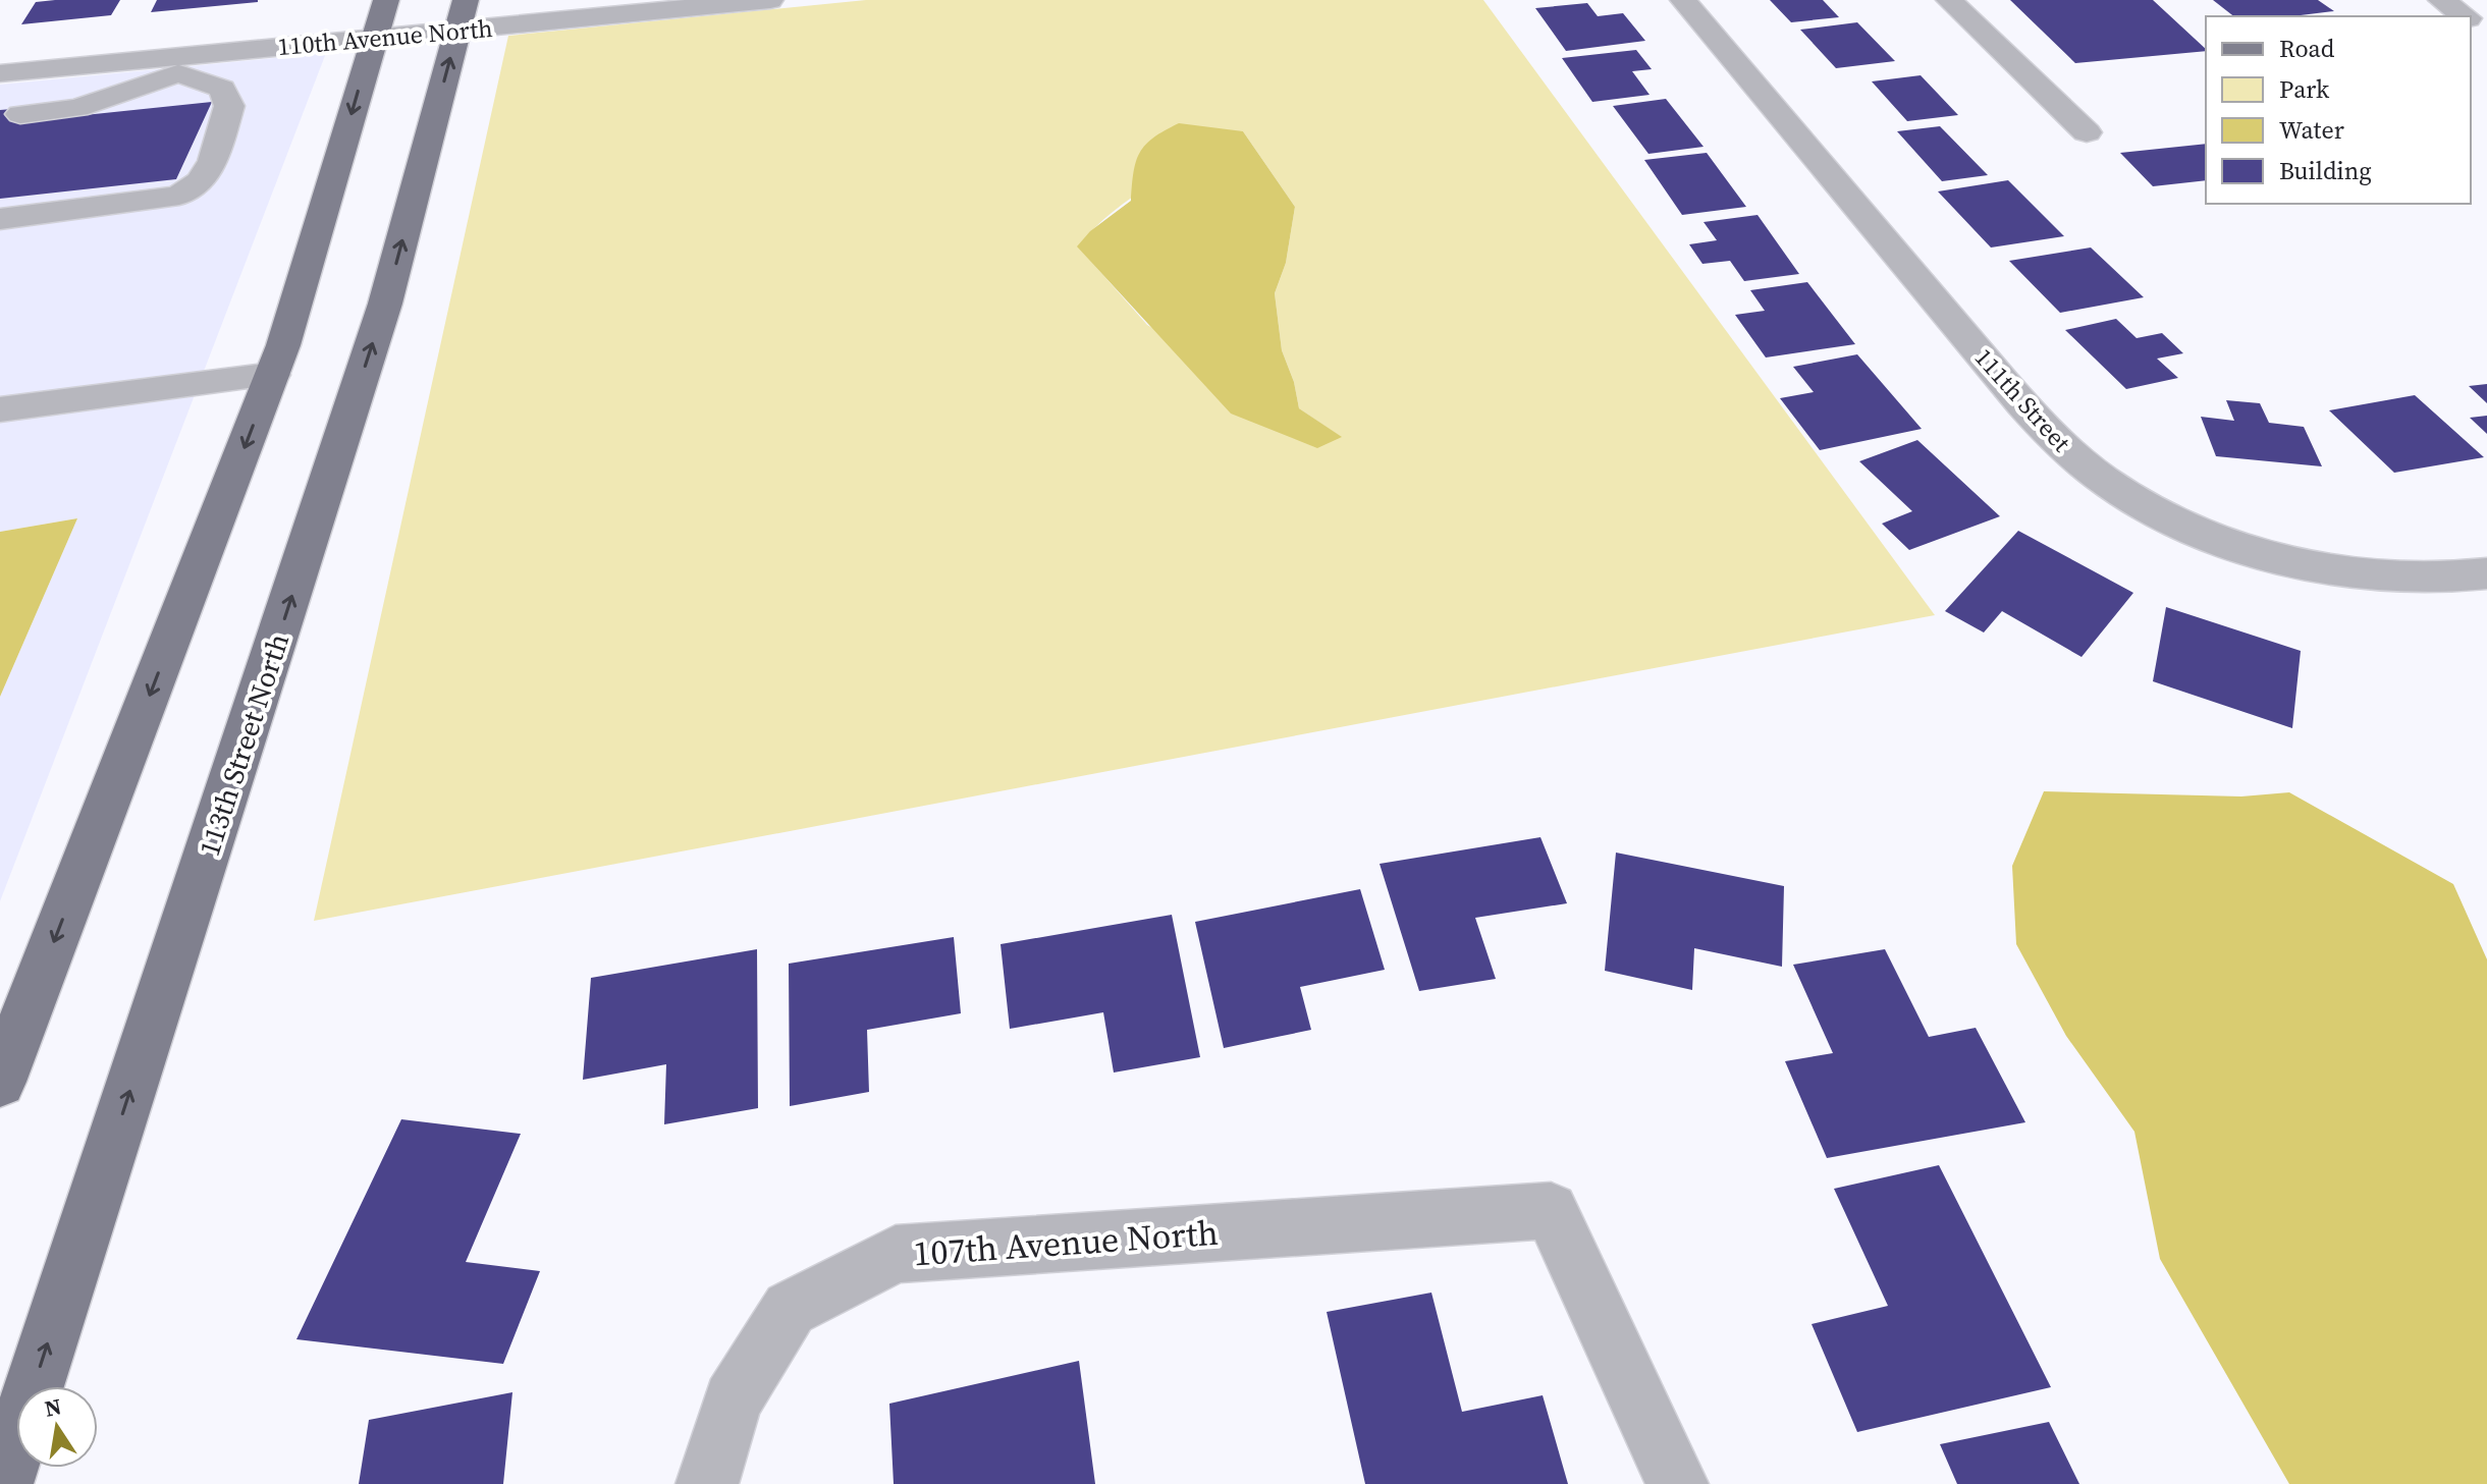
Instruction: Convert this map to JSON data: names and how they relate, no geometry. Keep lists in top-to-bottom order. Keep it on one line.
{"streets":{"main road":["113th Street North"],"street":["110th Avenue North","111th Street","107th Avenue North"]},"crossings":[["110th Avenue North","113th Street North"]],"legend":["Road","Park","Water","Building"],"north":"top"}
